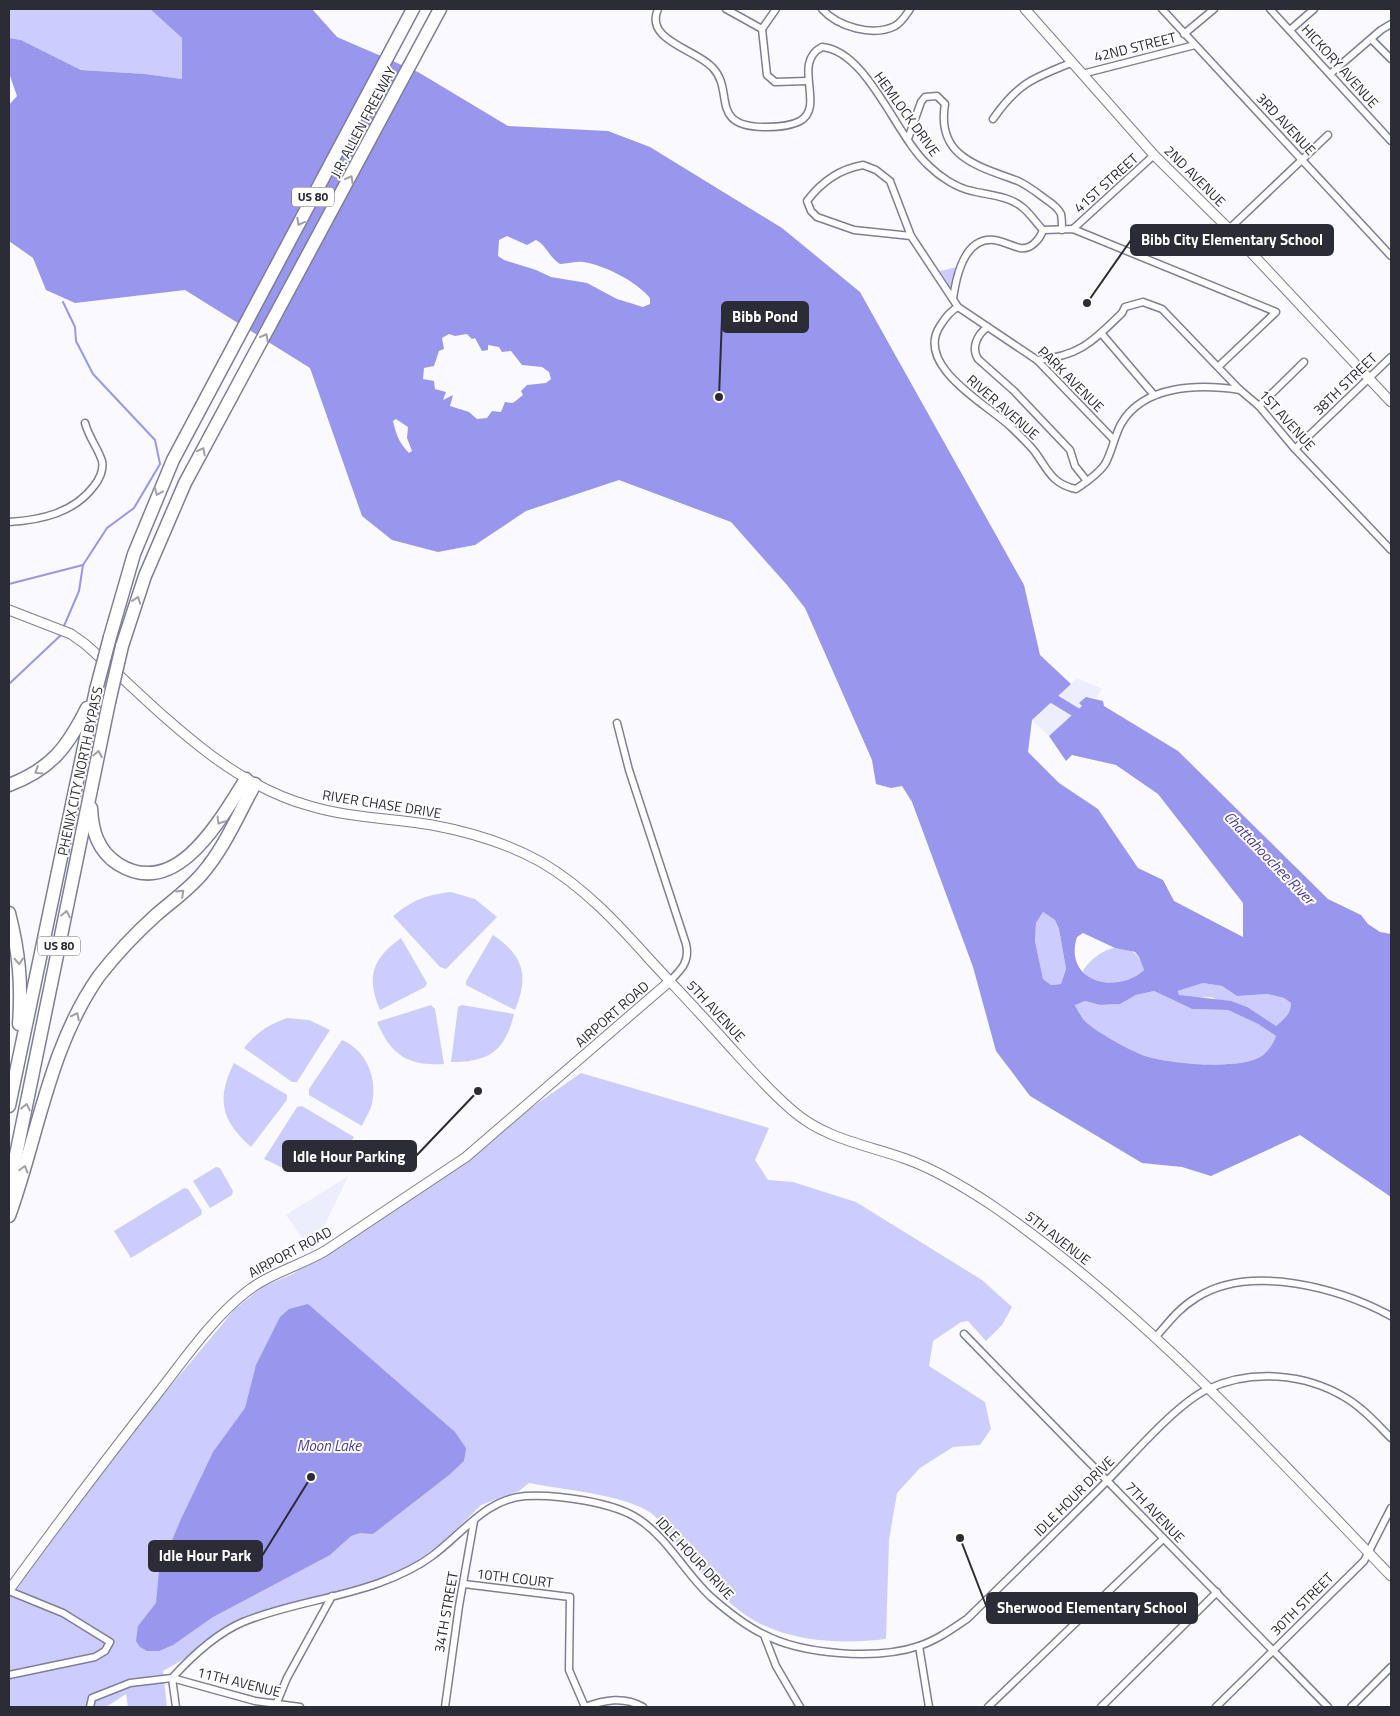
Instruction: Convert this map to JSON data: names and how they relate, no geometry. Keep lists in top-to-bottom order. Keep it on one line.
{"streets":{"highway":["J.R. ALLEN FREEWAY","US 80","PHENIX CITY NORTH BYPASS"],"street":["42ND STREET","HICKORY AVENUE","HEMLOCK DRIVE","3RD AVENUE","2ND AVENUE","41ST STREET","PARK AVENUE","38TH STREET","RIVER AVENUE","1ST AVENUE","RIVER CHASE DRIVE","5TH AVENUE","AIRPORT ROAD","IDLE HOUR DRIVE","7TH AVENUE","10TH COURT","30TH STREET","34TH STREET","11TH AVENUE"]},"crossings":[["42ND STREET","3RD AVENUE"],["42ND STREET","2ND AVENUE"],["J.R. ALLEN FREEWAY","PHENIX CITY NORTH BYPASS"],["2ND AVENUE","41ST STREET"],["2ND AVENUE","38TH STREET"],["PARK AVENUE","RIVER AVENUE"],["38TH STREET","1ST AVENUE"],["RIVER CHASE DRIVE","5TH AVENUE"],["RIVER CHASE DRIVE","AIRPORT ROAD"],["5TH AVENUE","AIRPORT ROAD"],["5TH AVENUE","IDLE HOUR DRIVE"],["5TH AVENUE","30TH STREET"],["IDLE HOUR DRIVE","7TH AVENUE"],["IDLE HOUR DRIVE","34TH STREET"],["IDLE HOUR DRIVE","11TH AVENUE"],["7TH AVENUE","30TH STREET"],["10TH COURT","34TH STREET"]],"water":["Chattahoochee River","Moon Lake"],"places":["Bibb City Elementary School","Bibb Pond","Idle Hour Parking","Idle Hour Park","Sherwood Elementary School"]}
